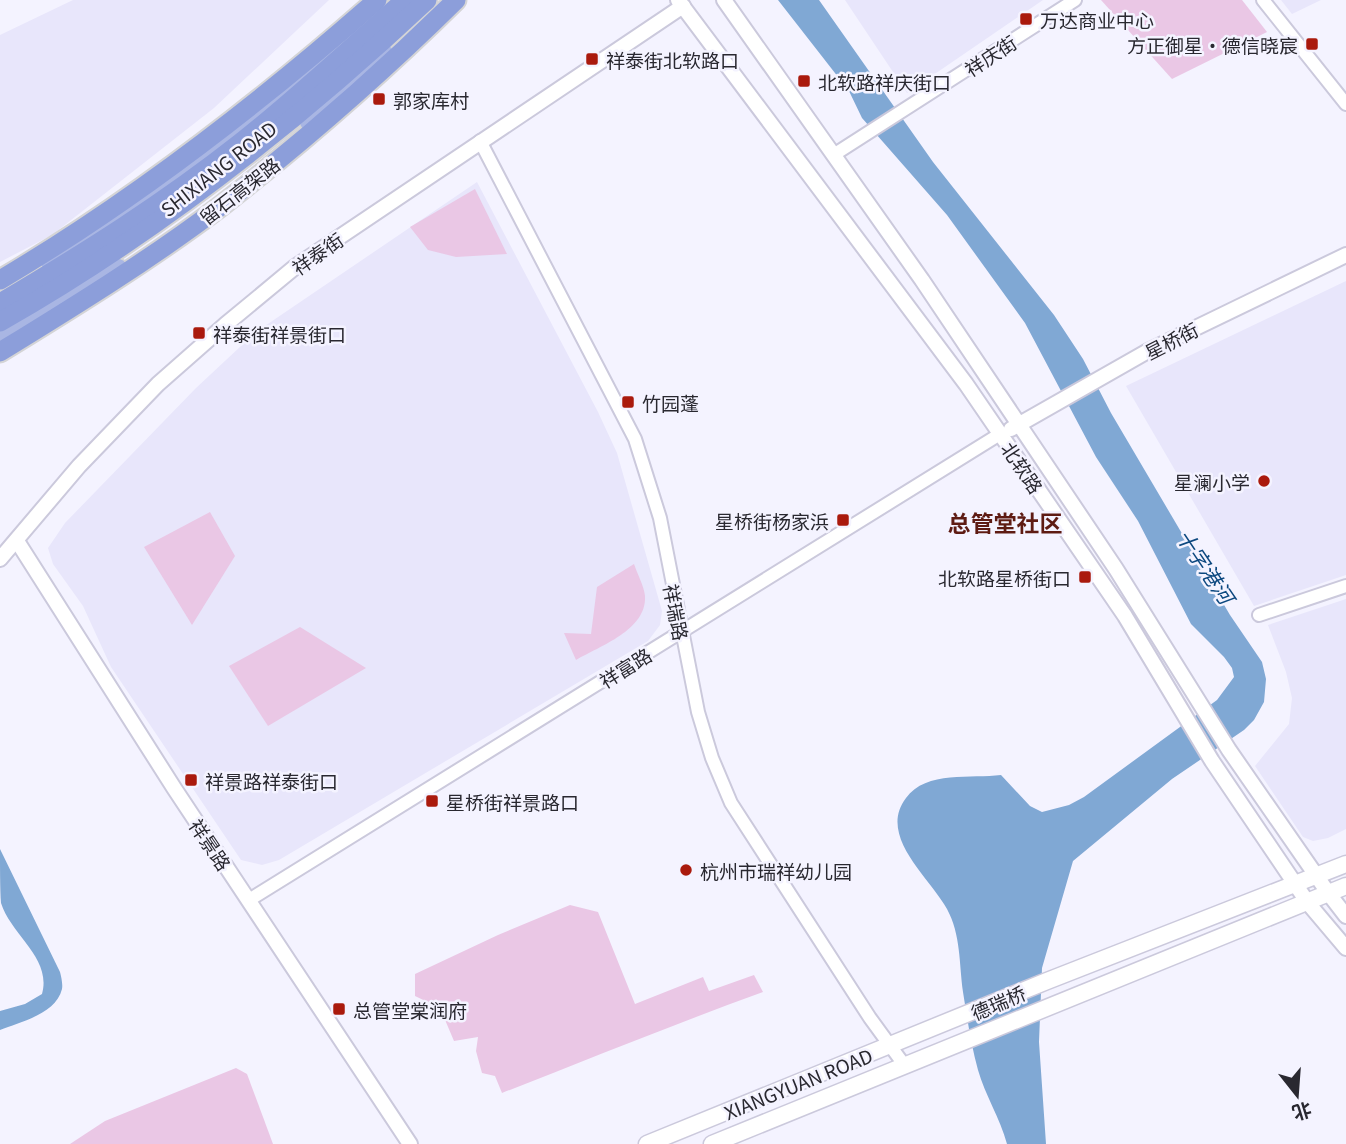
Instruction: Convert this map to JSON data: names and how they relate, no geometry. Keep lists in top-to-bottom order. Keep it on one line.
{"streets":{"highway":["留石高架路"],"main road":["SHIXIANG ROAD","德瑞桥","XIANGYUAN ROAD"],"street":["祥庆街","祥泰街","星桥街","北软路","祥瑞路","祥富路","祥景路"]},"crossings":[["祥庆街","北软路"],["祥泰街","北软路"],["祥泰街","祥瑞路"],["祥泰街","祥景路"],["星桥街","北软路"],["星桥街","祥富路"],["北软路","祥富路"],["北软路","德瑞桥"],["祥瑞路","祥富路"],["祥瑞路","XIANGYUAN ROAD"],["祥富路","祥景路"],["德瑞桥","XIANGYUAN ROAD"]],"districts":["总管堂社区"],"water":["十字港河"],"places":{"transit":["万达商业中心","方正御星·德信晓宸","祥泰街北软路口","北软路祥庆街口","郭家库村","祥泰街祥景街口","竹园蓬","星桥街杨家浜","北软路星桥街口","祥景路祥泰街口","星桥街祥景路口","总管堂棠润府"],"other":["星澜小学","杭州市瑞祥幼儿园"]},"north":"bottom"}
